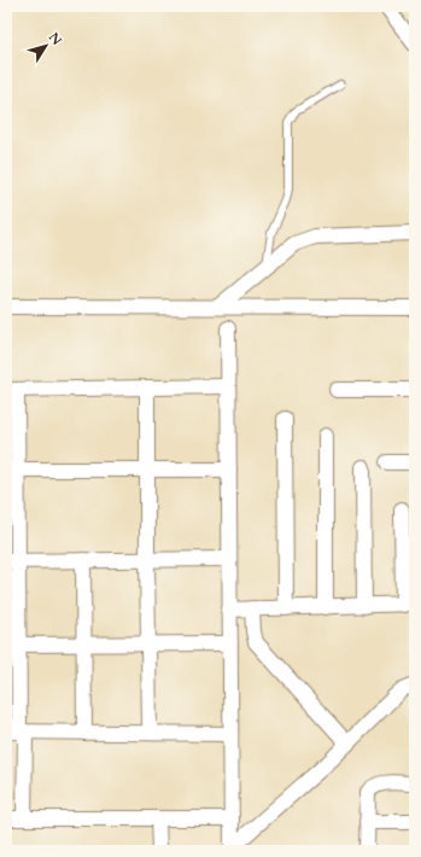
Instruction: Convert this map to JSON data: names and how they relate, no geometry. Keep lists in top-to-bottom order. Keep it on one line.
{"north":"top right"}
